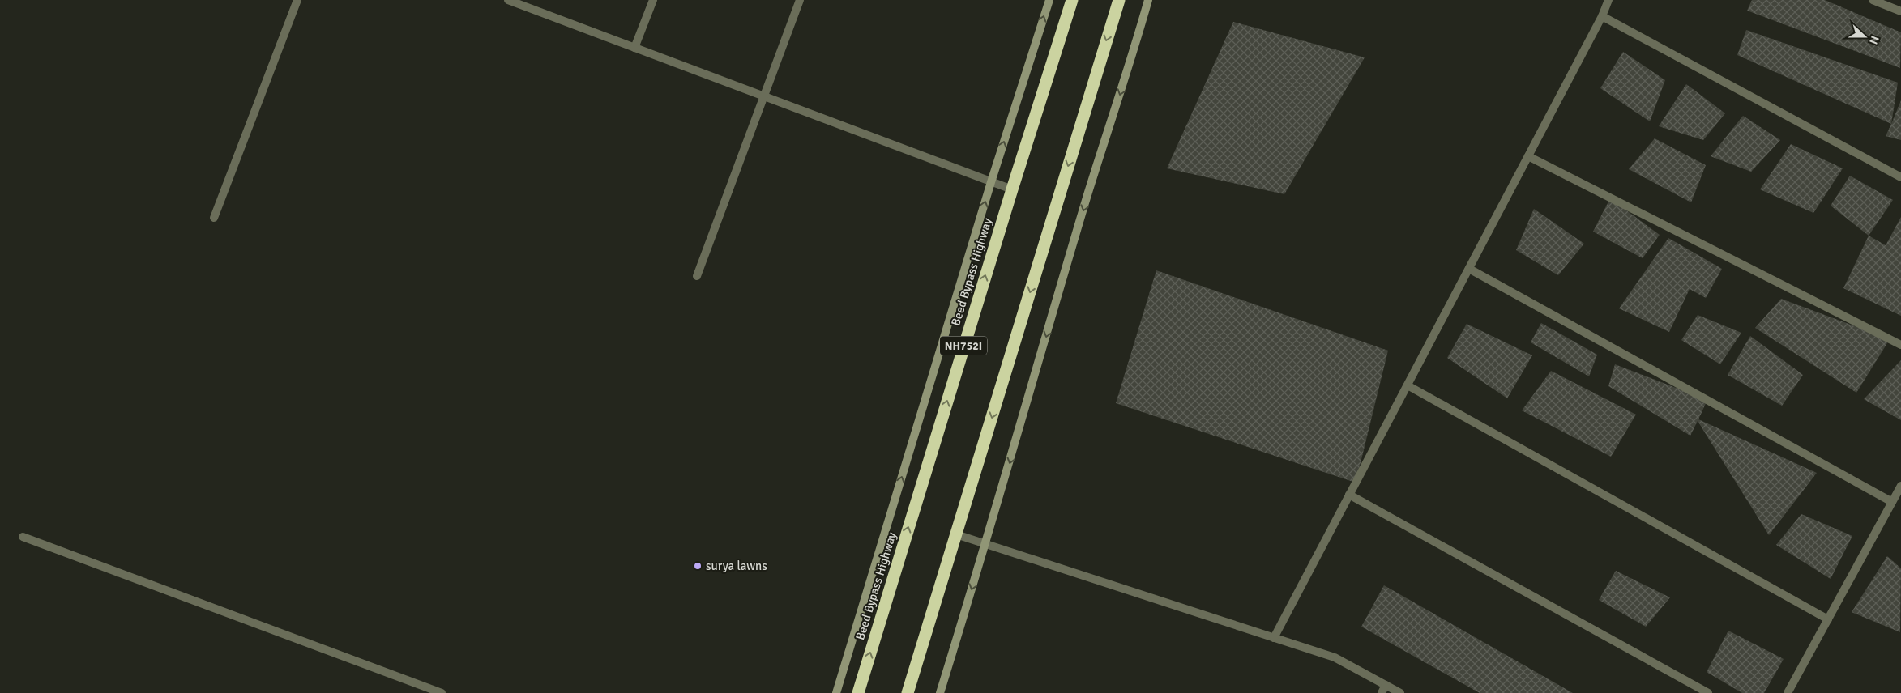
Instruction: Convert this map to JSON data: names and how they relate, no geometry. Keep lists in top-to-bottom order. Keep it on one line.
{"streets":{"highway":["Beed Bypass Highway","NH752I"]},"places":["surya lawns"],"north":"right"}
